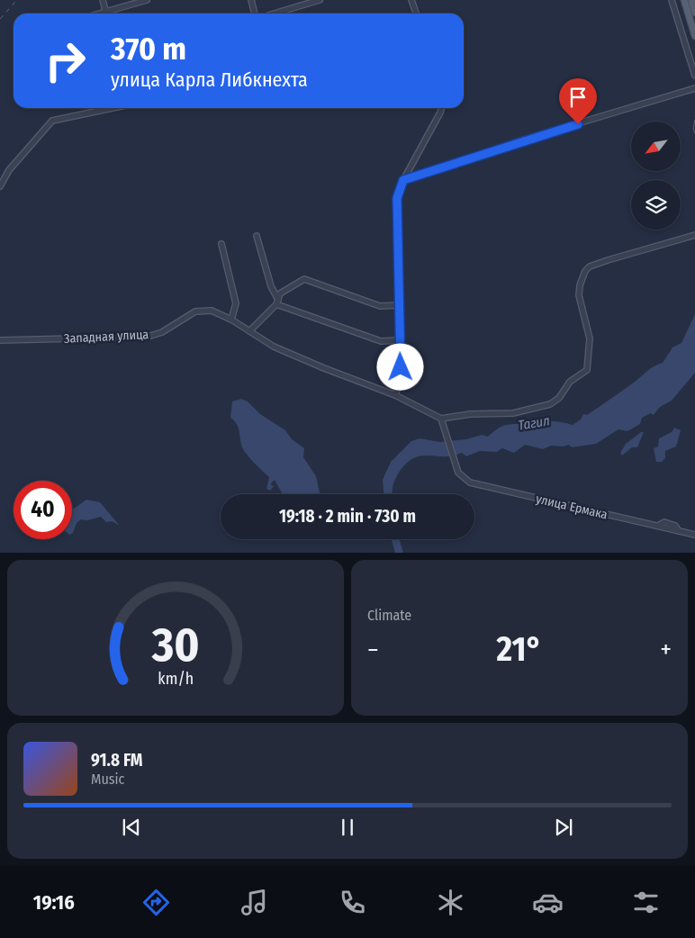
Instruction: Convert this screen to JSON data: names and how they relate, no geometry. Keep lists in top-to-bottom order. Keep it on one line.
{"streets":{"street":["Западная улица","улица Ермака"]},"crossings":[["Западная улица","улица Ермака"]],"water":["Тагил"],"north":"bottom left","page":{"turn":["370 m","улица Карла Либкнехта"],"limit":"40","trip":"19:18 · 2 min · 730 m","tile":"Climate","heat":["−","21°","+"],"song":["91.8 FM","Music"],"tabs":"19:16","gauge":["30","km/h"]}}
